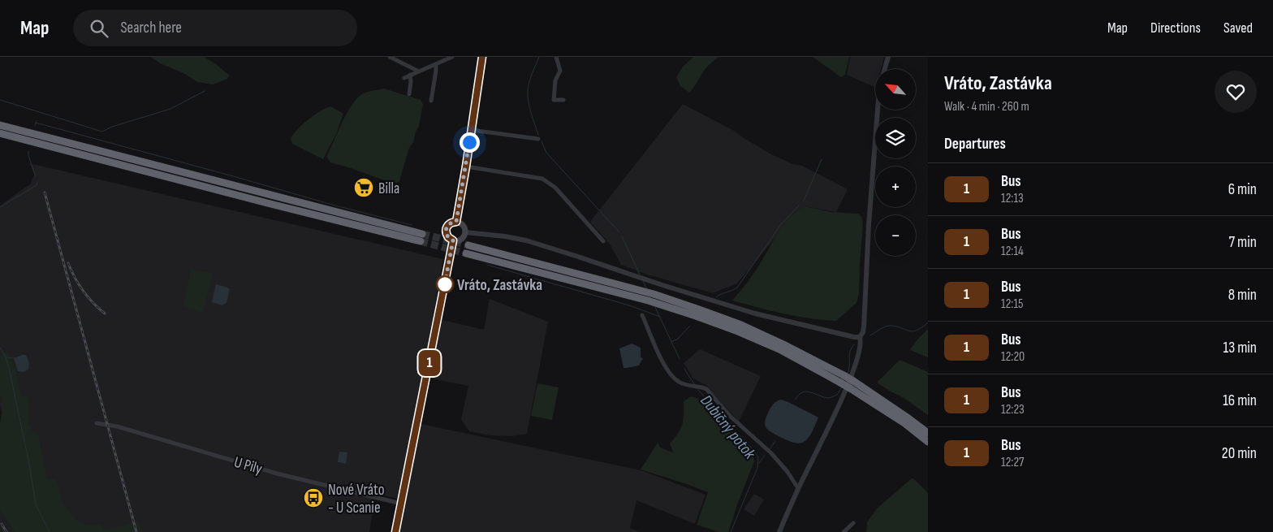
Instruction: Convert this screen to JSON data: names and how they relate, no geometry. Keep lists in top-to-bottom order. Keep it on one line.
{"streets":{"street":["U Pily"]},"water":["Dubičný potok"],"places":{"supermarket":["Billa"],"other":["Vráto, Zastávka"],"bus stop":["Nové Vráto - U Scanie"]},"lines":["bus line 1"],"north":"top left","page":{"header":"Map","search":"Search here","nav":["Map","Directions","Saved"],"on_map":"1","heading":[["Vráto, Zastávka","Walk · 4 min · 260 m"],"Departures"],"map_buttons":["+","−"],"list":[{"mark":"1","name":"Bus","note":"12:13","value":"6 min"},{"mark":"1","name":"Bus","note":"12:14","value":"7 min"},{"mark":"1","name":"Bus","note":"12:15","value":"8 min"},{"mark":"1","name":"Bus","note":"12:20","value":"13 min"},{"mark":"1","name":"Bus","note":"12:23","value":"16 min"},{"mark":"1","name":"Bus","note":"12:27","value":"20 min"}]}}
